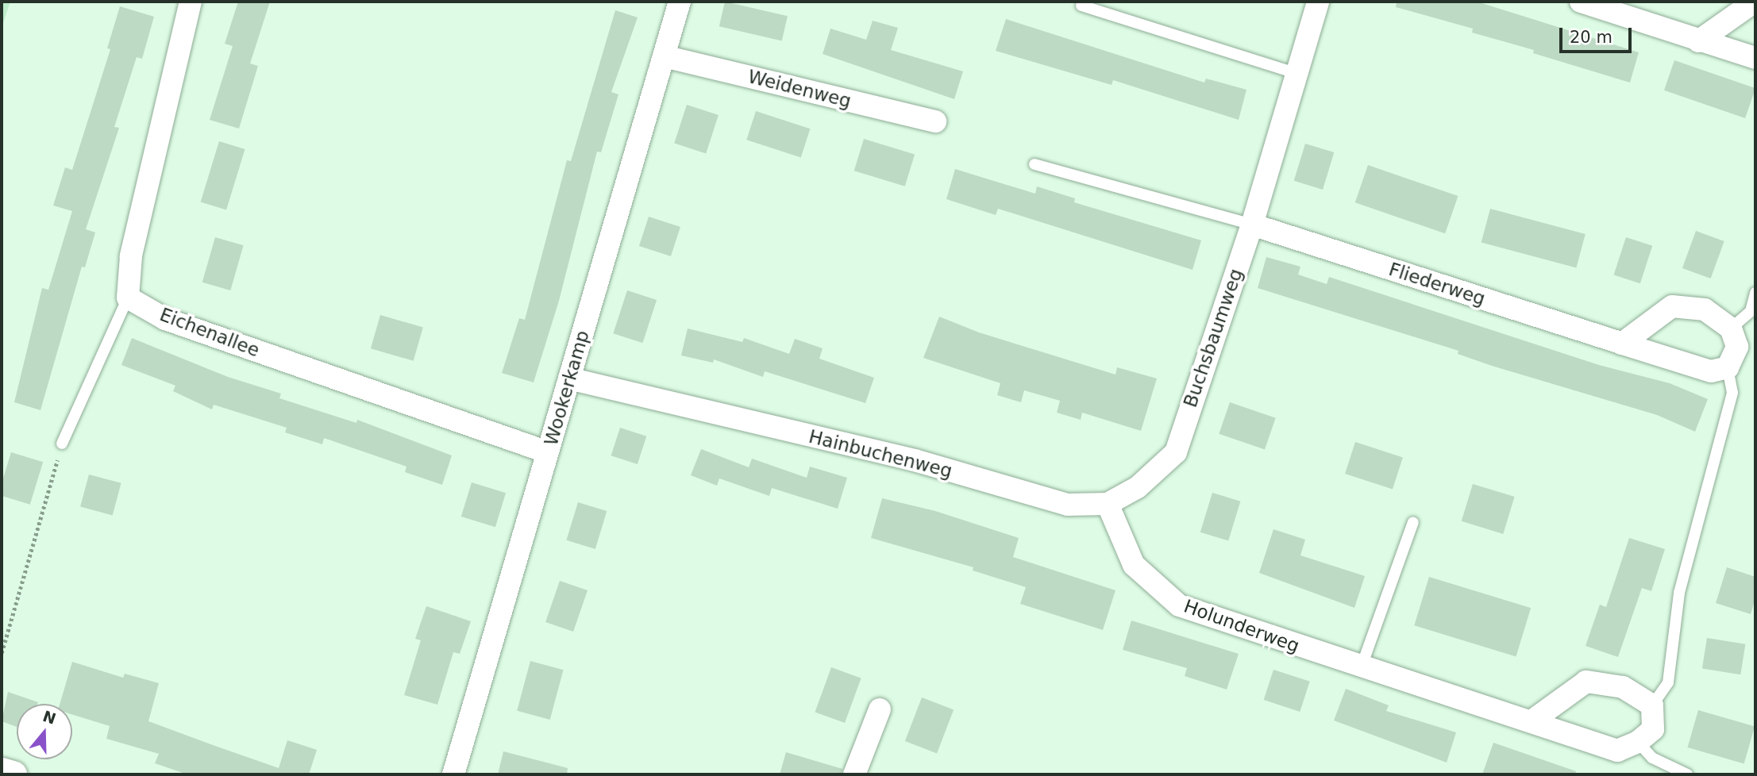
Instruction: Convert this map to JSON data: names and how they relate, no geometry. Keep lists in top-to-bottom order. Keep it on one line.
{"streets":{"street":["Weidenweg","Fliederweg","Eichenallee","Buchsbaumweg","Wookerkamp","Hainbuchenweg","Holunderweg"]},"crossings":[["Weidenweg","Wookerkamp"],["Fliederweg","Buchsbaumweg"],["Eichenallee","Wookerkamp"],["Buchsbaumweg","Hainbuchenweg"],["Wookerkamp","Hainbuchenweg"],["Hainbuchenweg","Holunderweg"]],"scale_bar":"20 m","north":"top"}
